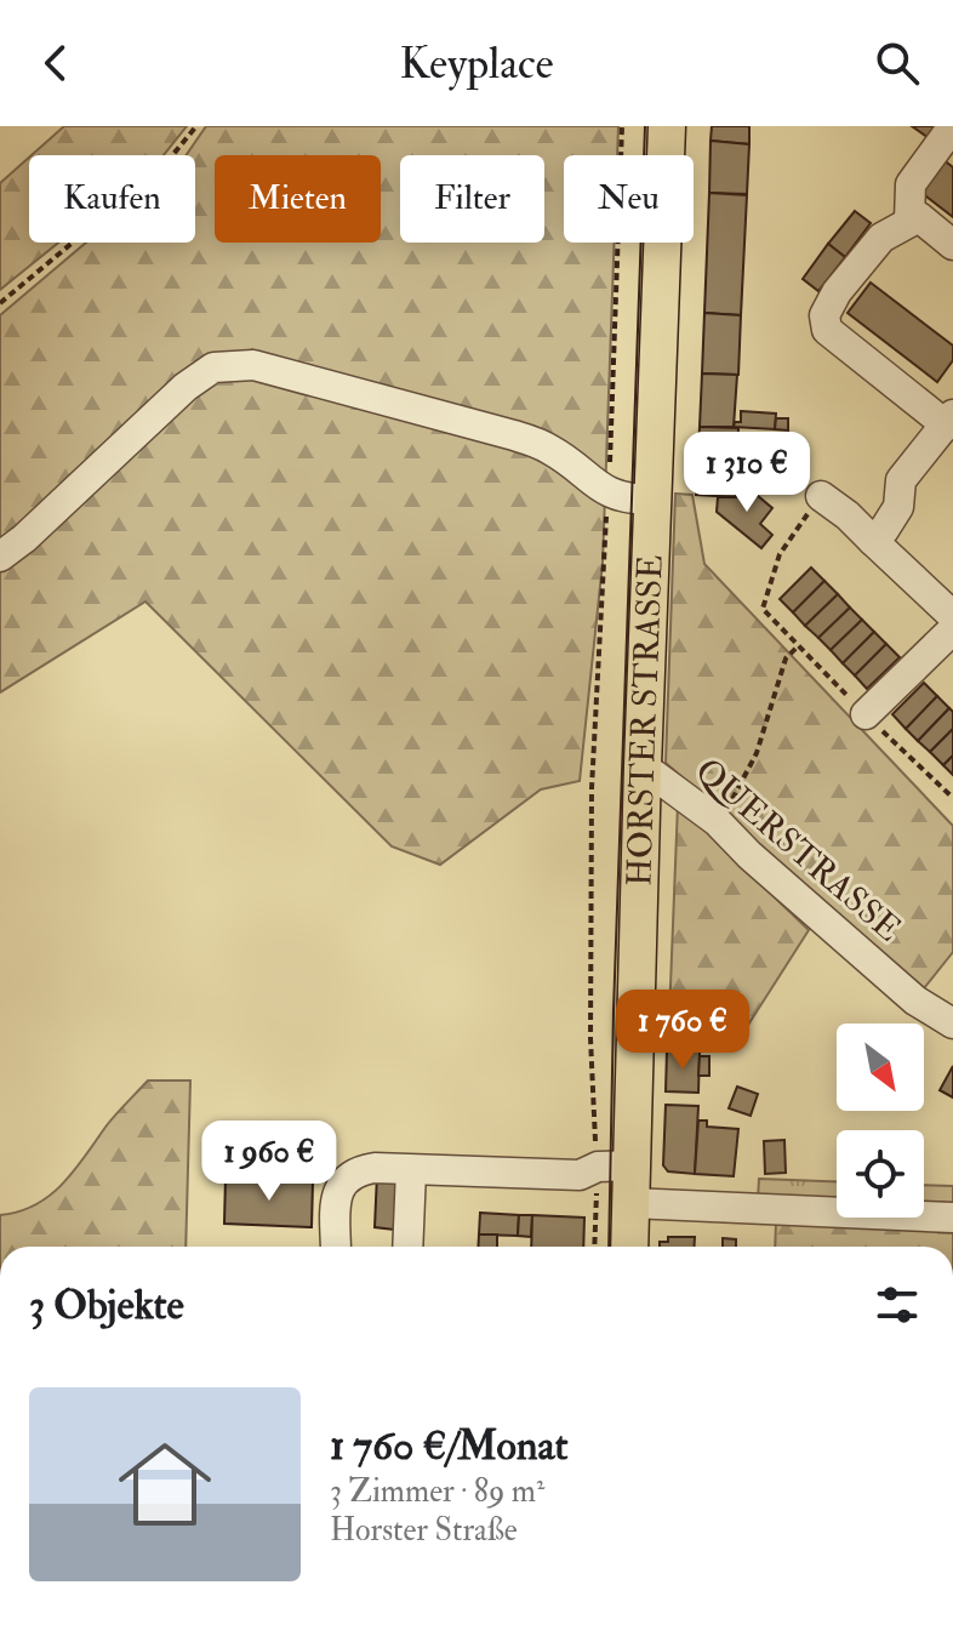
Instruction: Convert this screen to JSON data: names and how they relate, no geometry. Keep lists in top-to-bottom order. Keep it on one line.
{"streets":{"main road":["HORSTER STRASSE"],"street":["QUERSTRASSE"]},"crossings":[["HORSTER STRASSE","QUERSTRASSE"]],"north":"bottom right","page":{"header":"Keyplace","chip":["Kaufen","Mieten","Filter","Neu"],"price":["1 310 €","1 760 €","1 960 €"],"heading":"3 Objekte","list":[{"name":"1 760 €/Monat","note":"3 Zimmer · 89 m² · Horster Straße"}]}}
